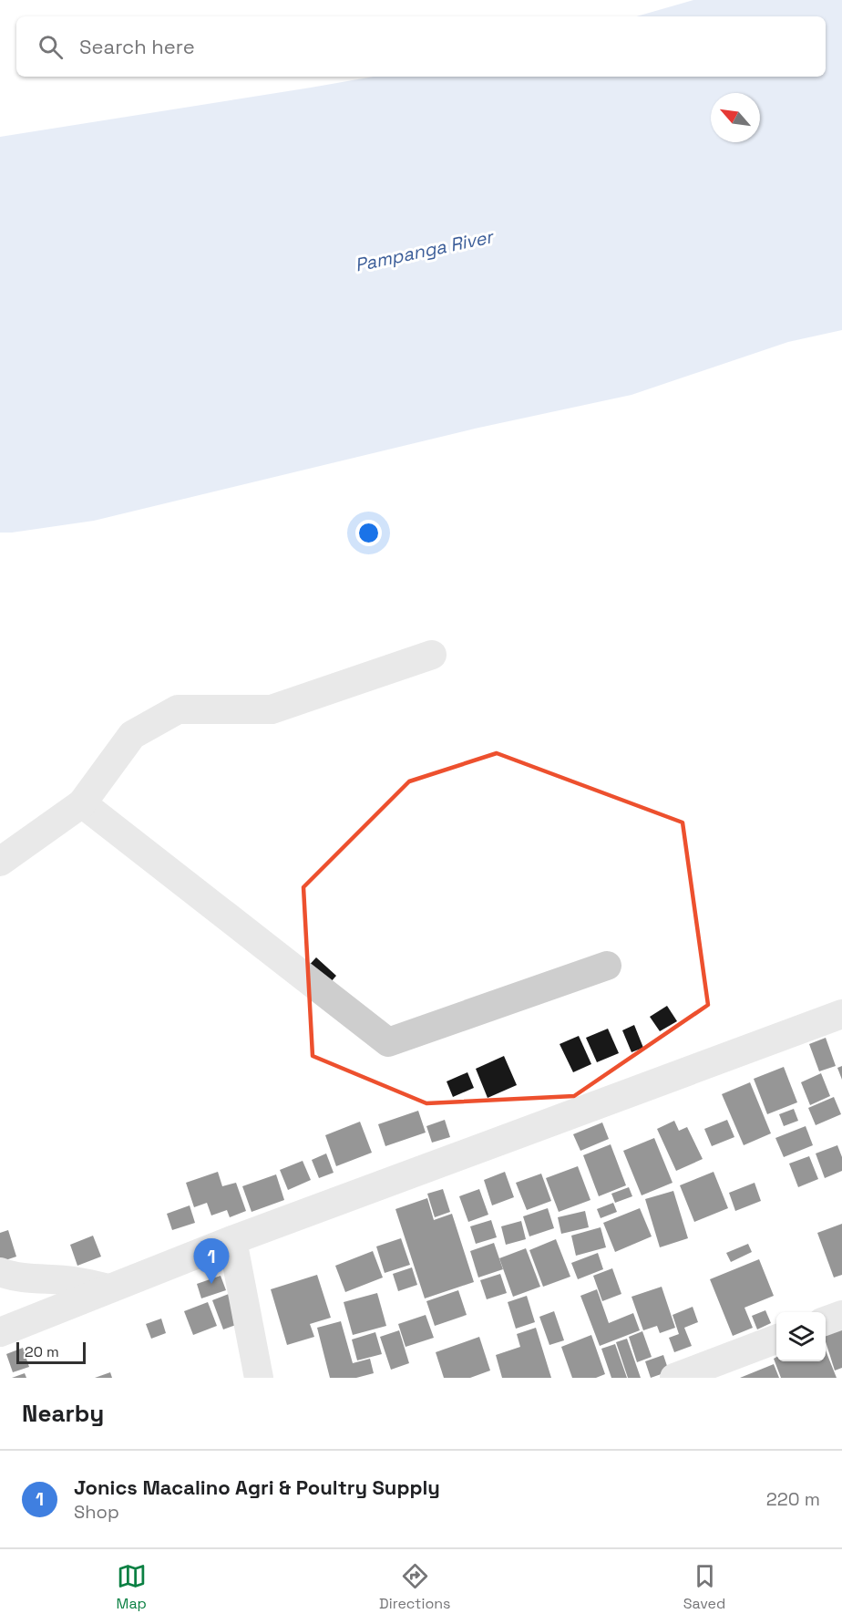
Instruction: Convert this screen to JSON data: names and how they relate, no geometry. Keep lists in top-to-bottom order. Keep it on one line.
{"water":["Pampanga River"],"scale_bar":"20 m","north":"top left","page":{"search":"Search here","pins":"1","scale":"20 m","heading":"Nearby","list":[{"mark":"1","name":"Jonics Macalino Agri & Poultry Supply","note":"Shop","value":"220 m"}],"nav":["Map","Directions","Saved"]}}
